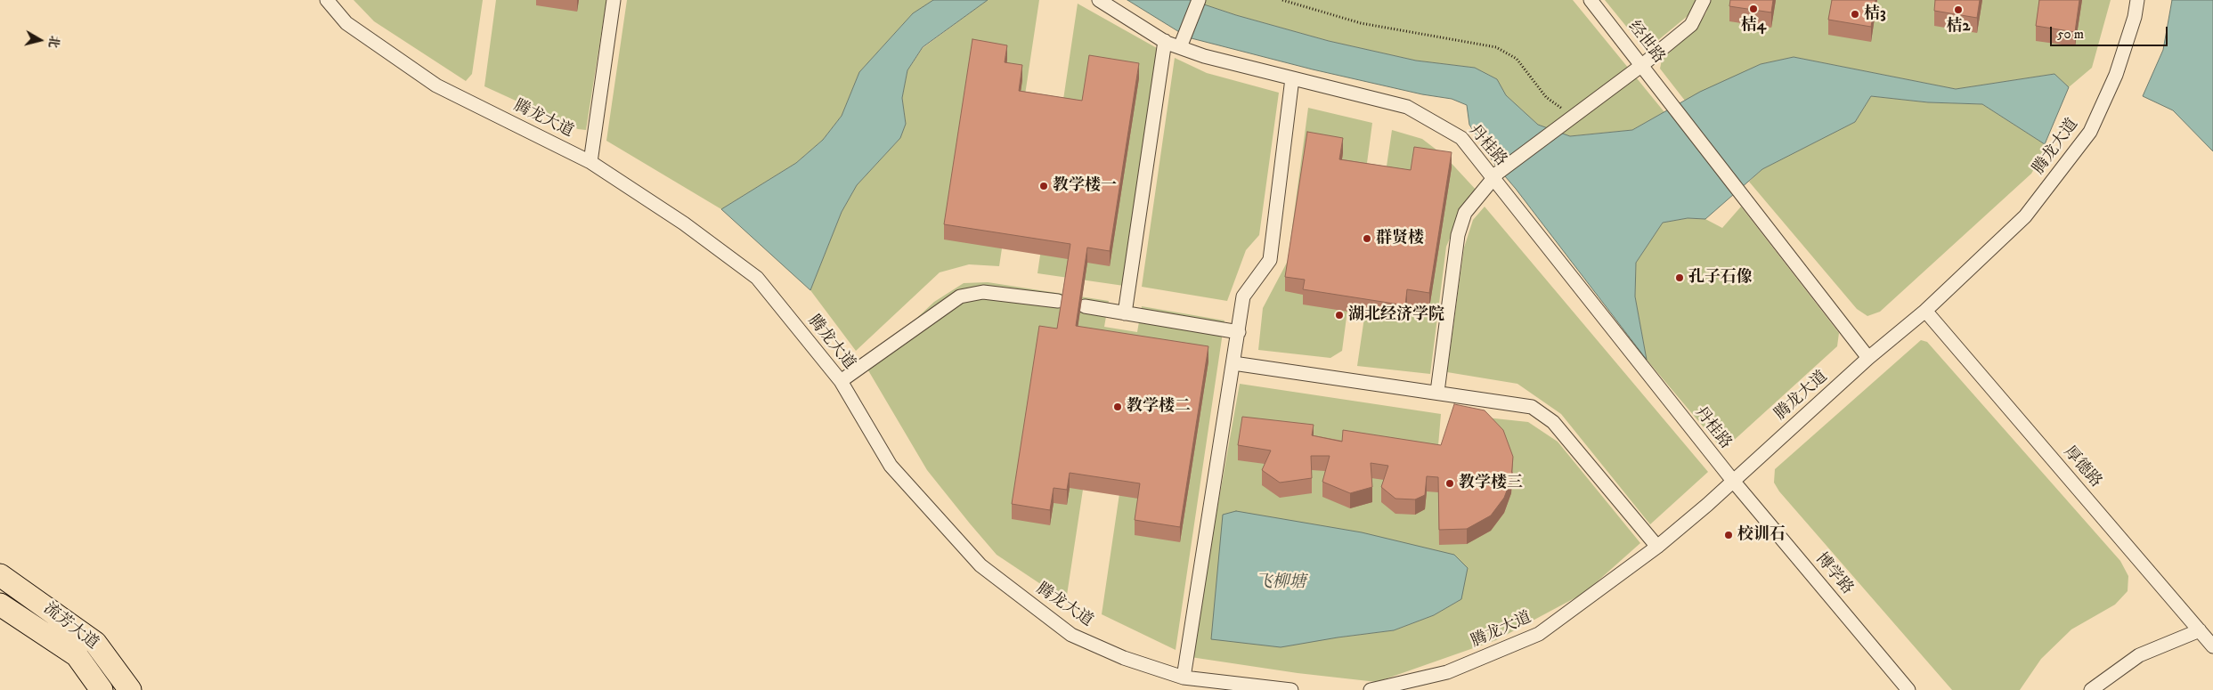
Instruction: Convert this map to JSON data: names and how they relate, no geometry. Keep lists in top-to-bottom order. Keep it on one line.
{"streets":{"main road":["流芳大道"],"street":["经世路","腾龙大道","丹桂路","厚德路","博学路"]},"crossings":[["经世路","腾龙大道"],["腾龙大道","丹桂路"],["腾龙大道","厚德路"],["腾龙大道","博学路"],["丹桂路","博学路"]],"water":["飞柳塘"],"places":["桔4","桔2","桔3","教学楼一","群贤楼","孔子石像","湖北经济学院","教学楼二","教学楼三","校训石"],"scale_bar":"50 m","north":"right"}
